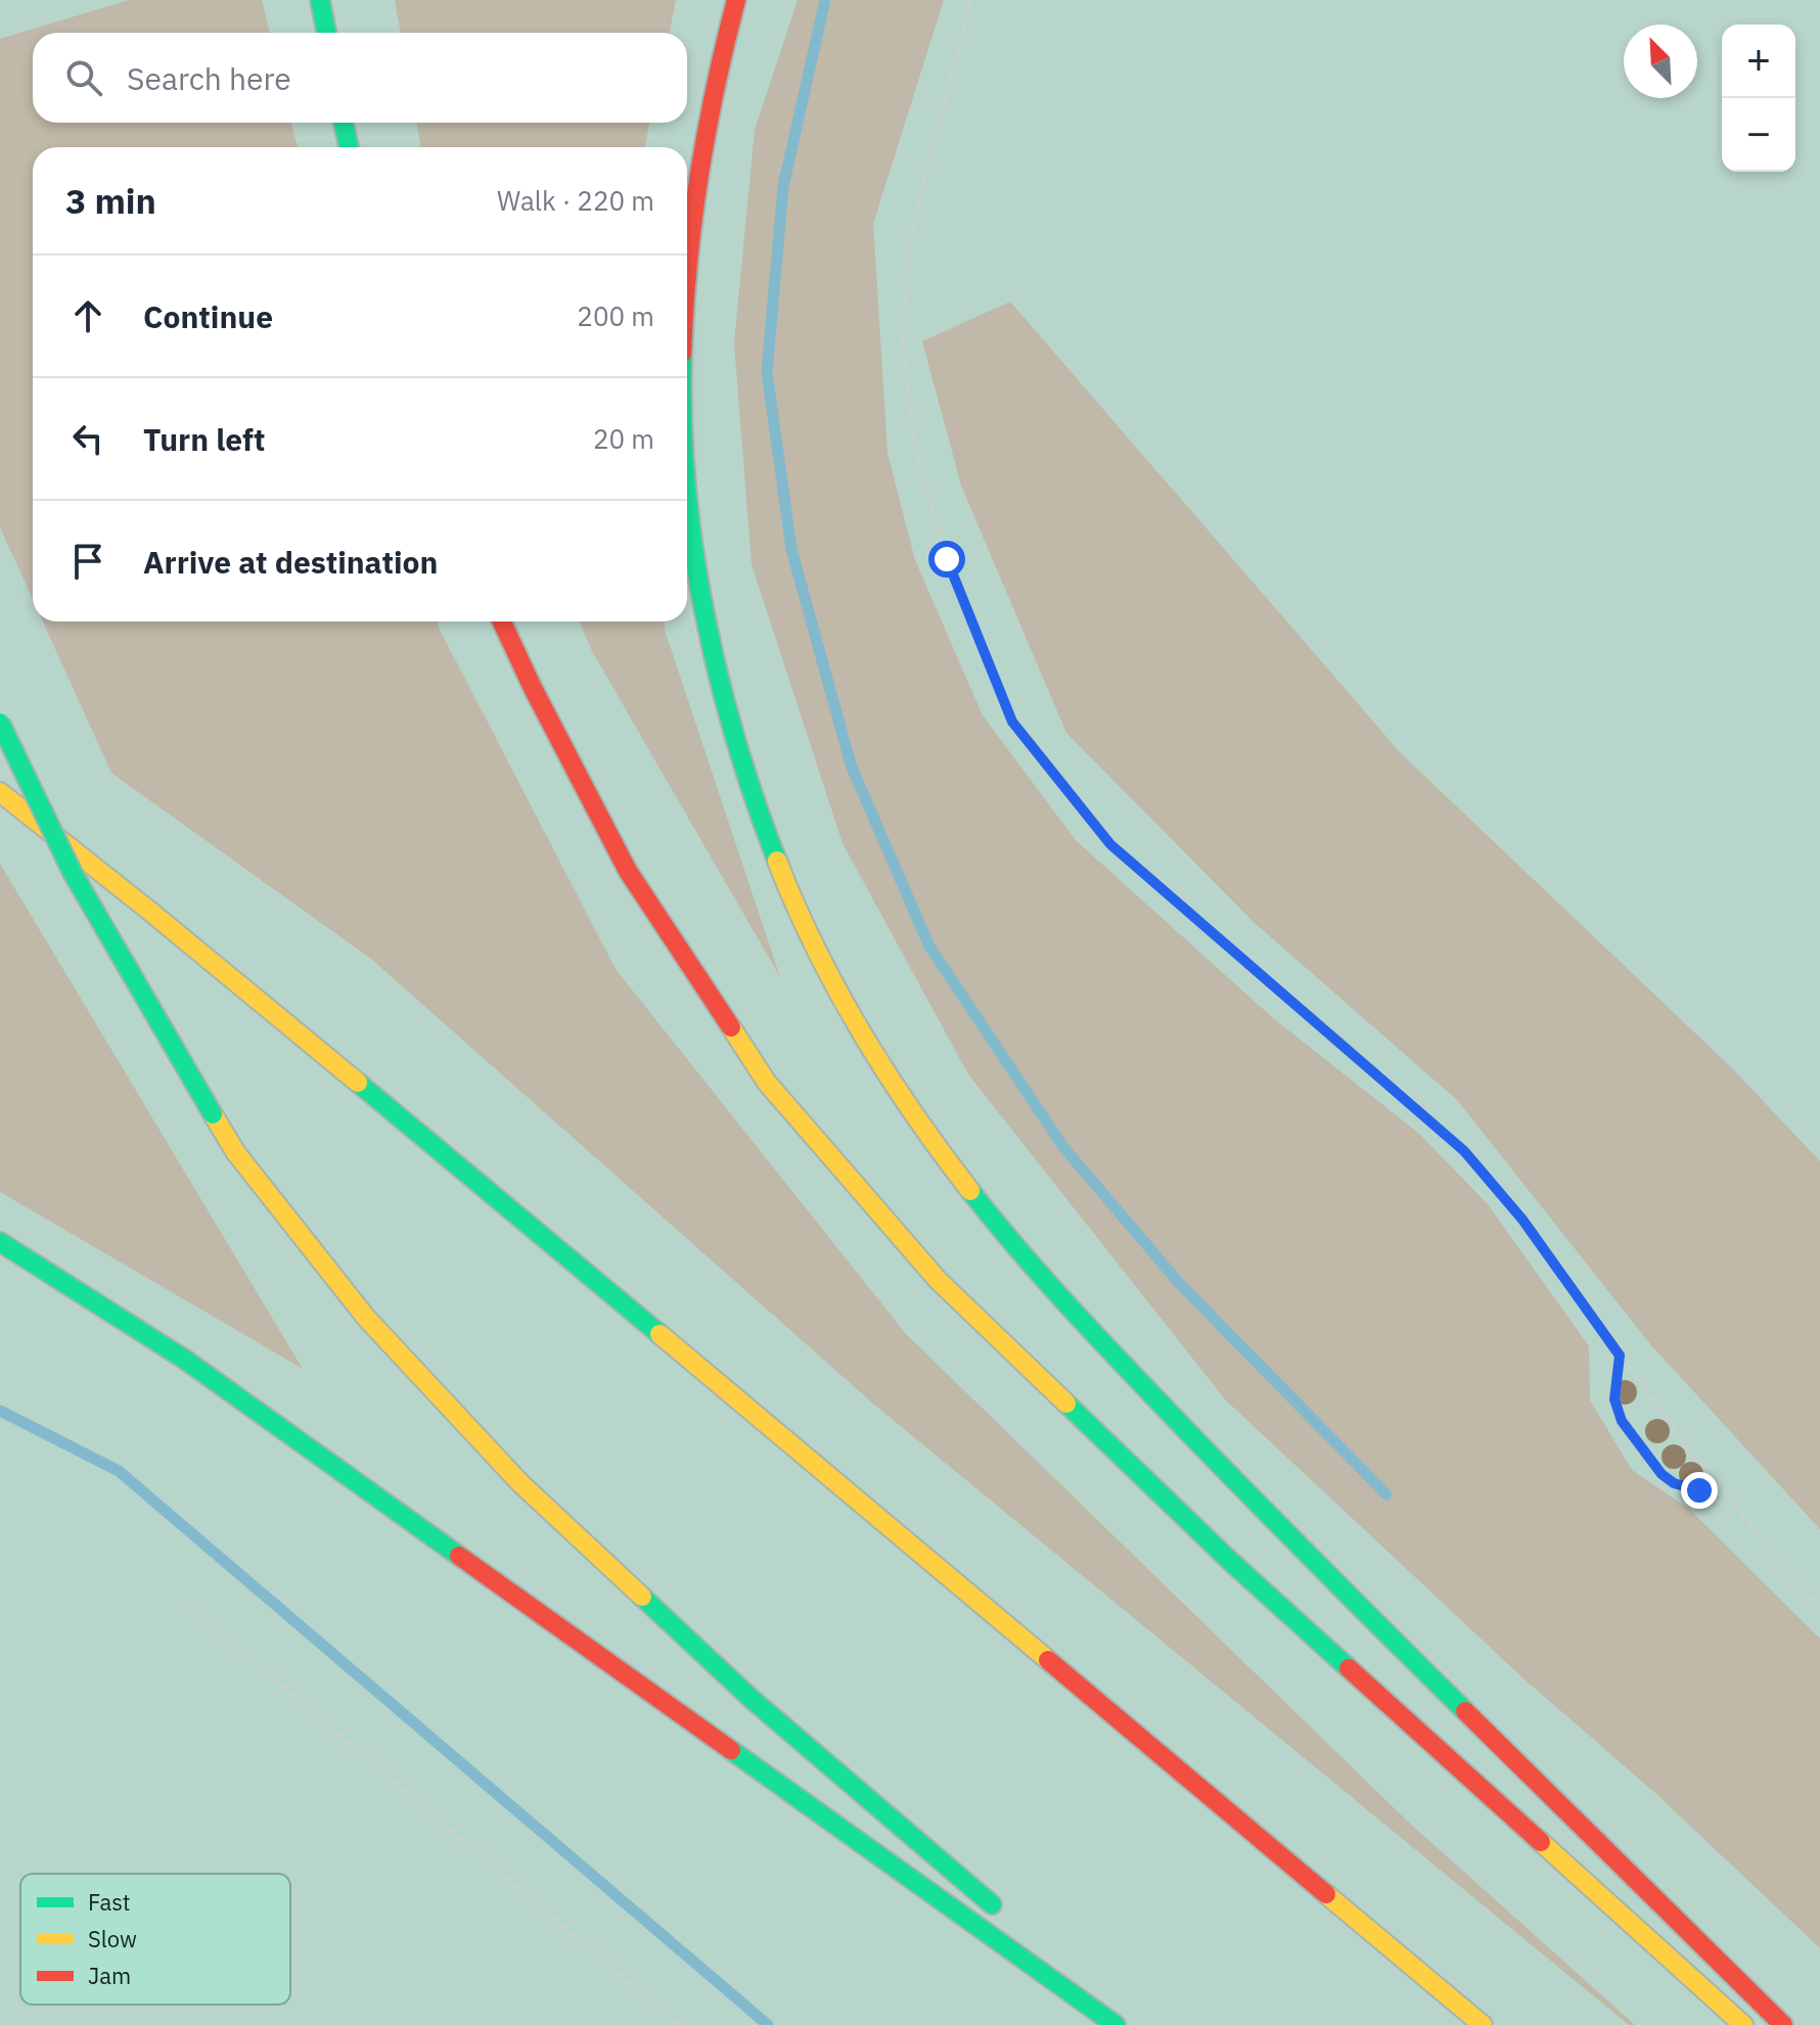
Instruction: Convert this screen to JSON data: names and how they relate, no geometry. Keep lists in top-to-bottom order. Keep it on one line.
{"legend":["Fast","Slow","Jam"],"north":"top left","page":{"map_buttons":["+","−"],"search":"Search here","heading":["3 min","Walk · 220 m"],"list":[["Continue","200 m"],["Turn left","20 m"],"Arrive at destination"]}}
